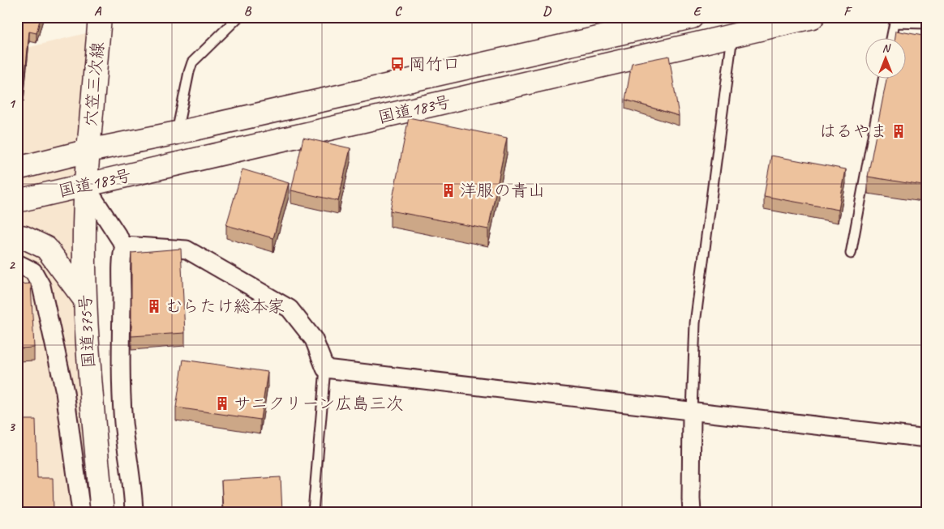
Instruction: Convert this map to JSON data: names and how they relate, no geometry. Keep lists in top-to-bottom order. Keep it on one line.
{"streets":{"main road":["穴笠三次線","国道183号","国道375号"]},"crossings":[["穴笠三次線","国道183号"],["穴笠三次線","国道375号"],["国道183号","国道375号"]],"places":{"bus stop":["岡竹口"],"building":["はるやま","洋服の青山","むらたけ総本家","サニクリーン広島三次"]},"north":"top","grid":{"columns":["A","B","C","D","E","F"],"rows":["1","2","3"]}}
